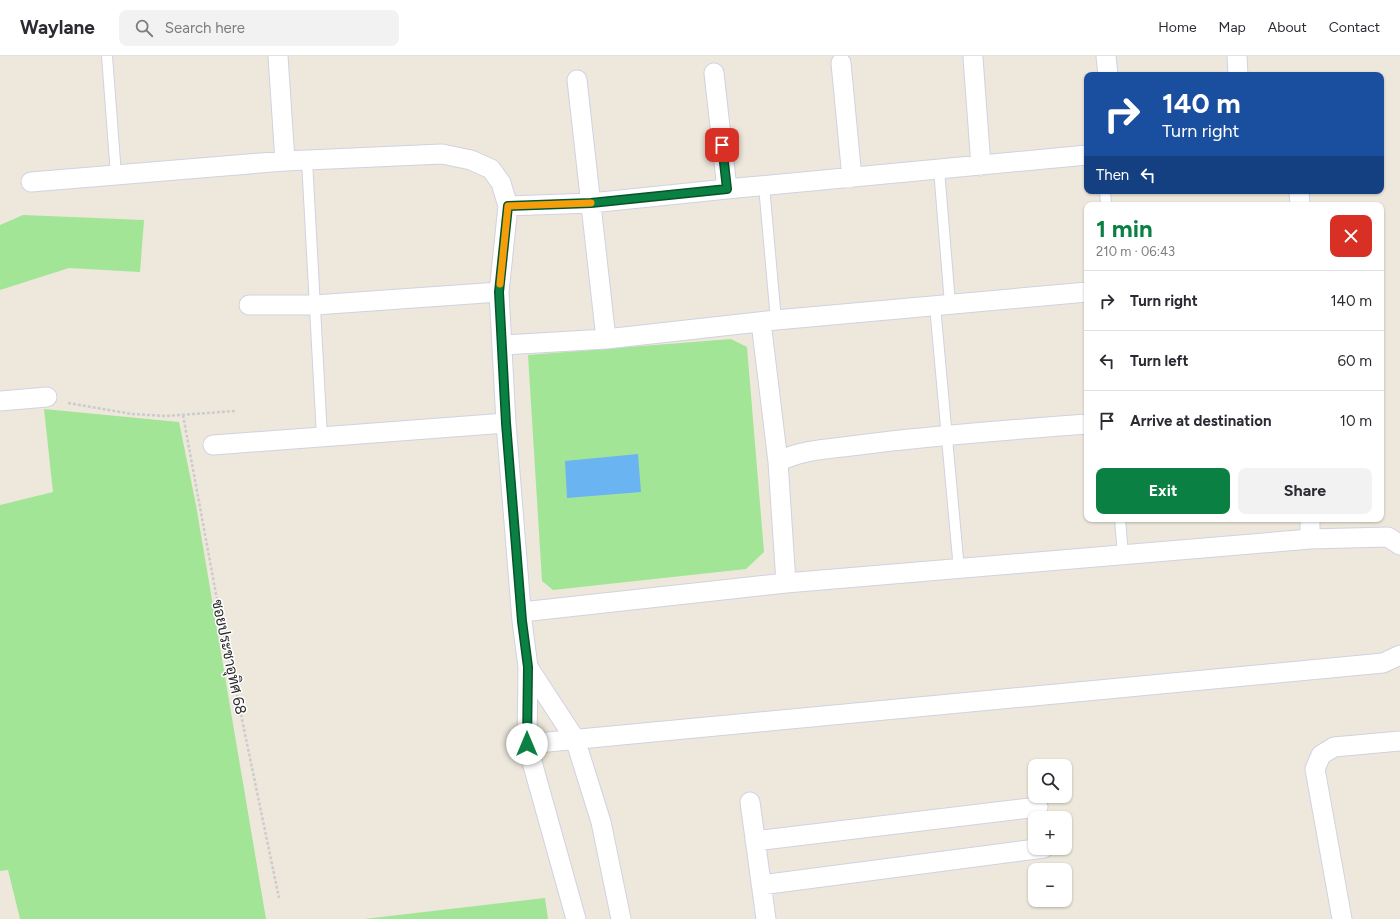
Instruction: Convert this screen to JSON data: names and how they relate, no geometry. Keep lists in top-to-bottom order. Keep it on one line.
{"streets":{"path":["ซอยประชาอุทิศ 68"]},"page":{"header":"Waylane","search":"Search here","nav":["Home","Map","About","Contact"],"turn":["140 m","Turn right"],"then":"Then","heading":["1 min","210 m · 06:43"],"list":[{"name":"Turn right","value":"140 m"},{"name":"Turn left","value":"60 m"},{"name":"Arrive at destination","value":"10 m"}],"buttons":["Exit","Share"],"map_buttons":["+","−"]}}
